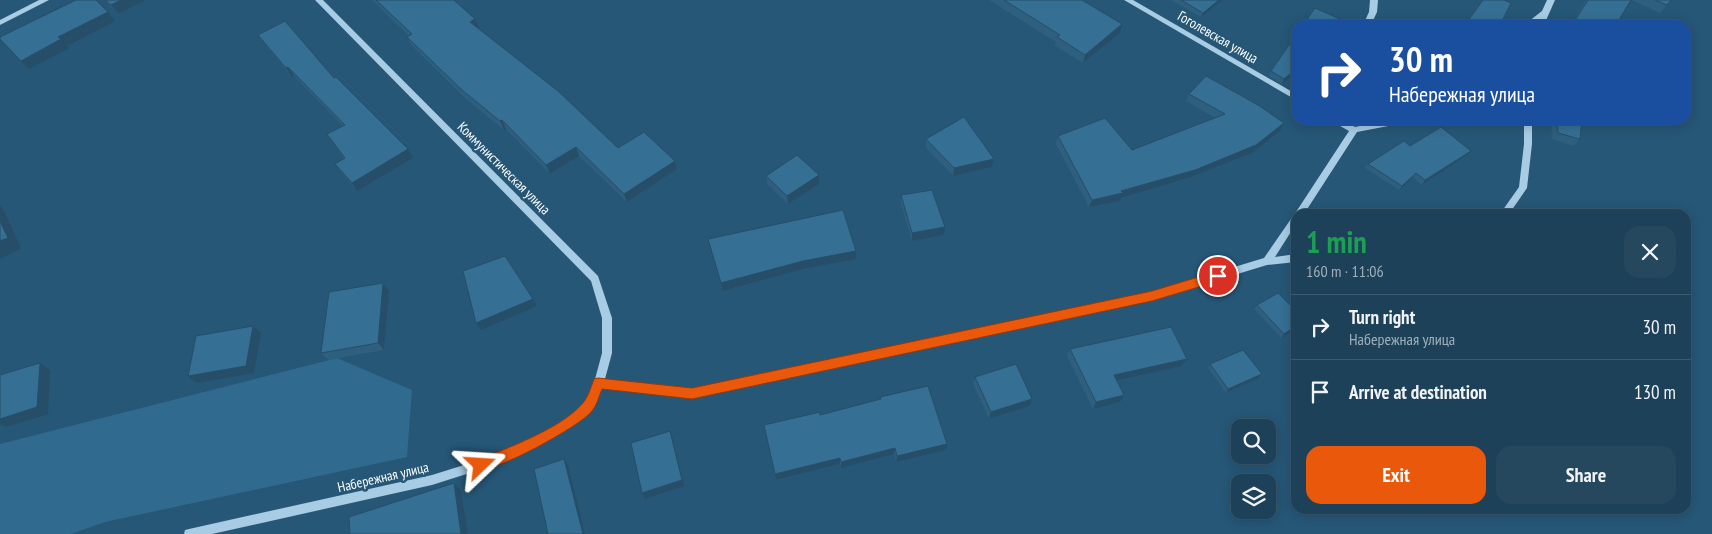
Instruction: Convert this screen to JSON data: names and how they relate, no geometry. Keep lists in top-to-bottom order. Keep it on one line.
{"streets":{"street":["Гоголевская улица","Коммунистическая улица","Набережная улица"]},"crossings":[["Коммунистическая улица","Набережная улица"]],"page":{"turn":["30 m","Набережная улица"],"heading":["1 min","160 m · 11:06"],"list":[{"name":"Turn right","note":"Набережная улица","value":"30 m"},{"name":"Arrive at destination","value":"130 m"}],"buttons":["Exit","Share"]}}
